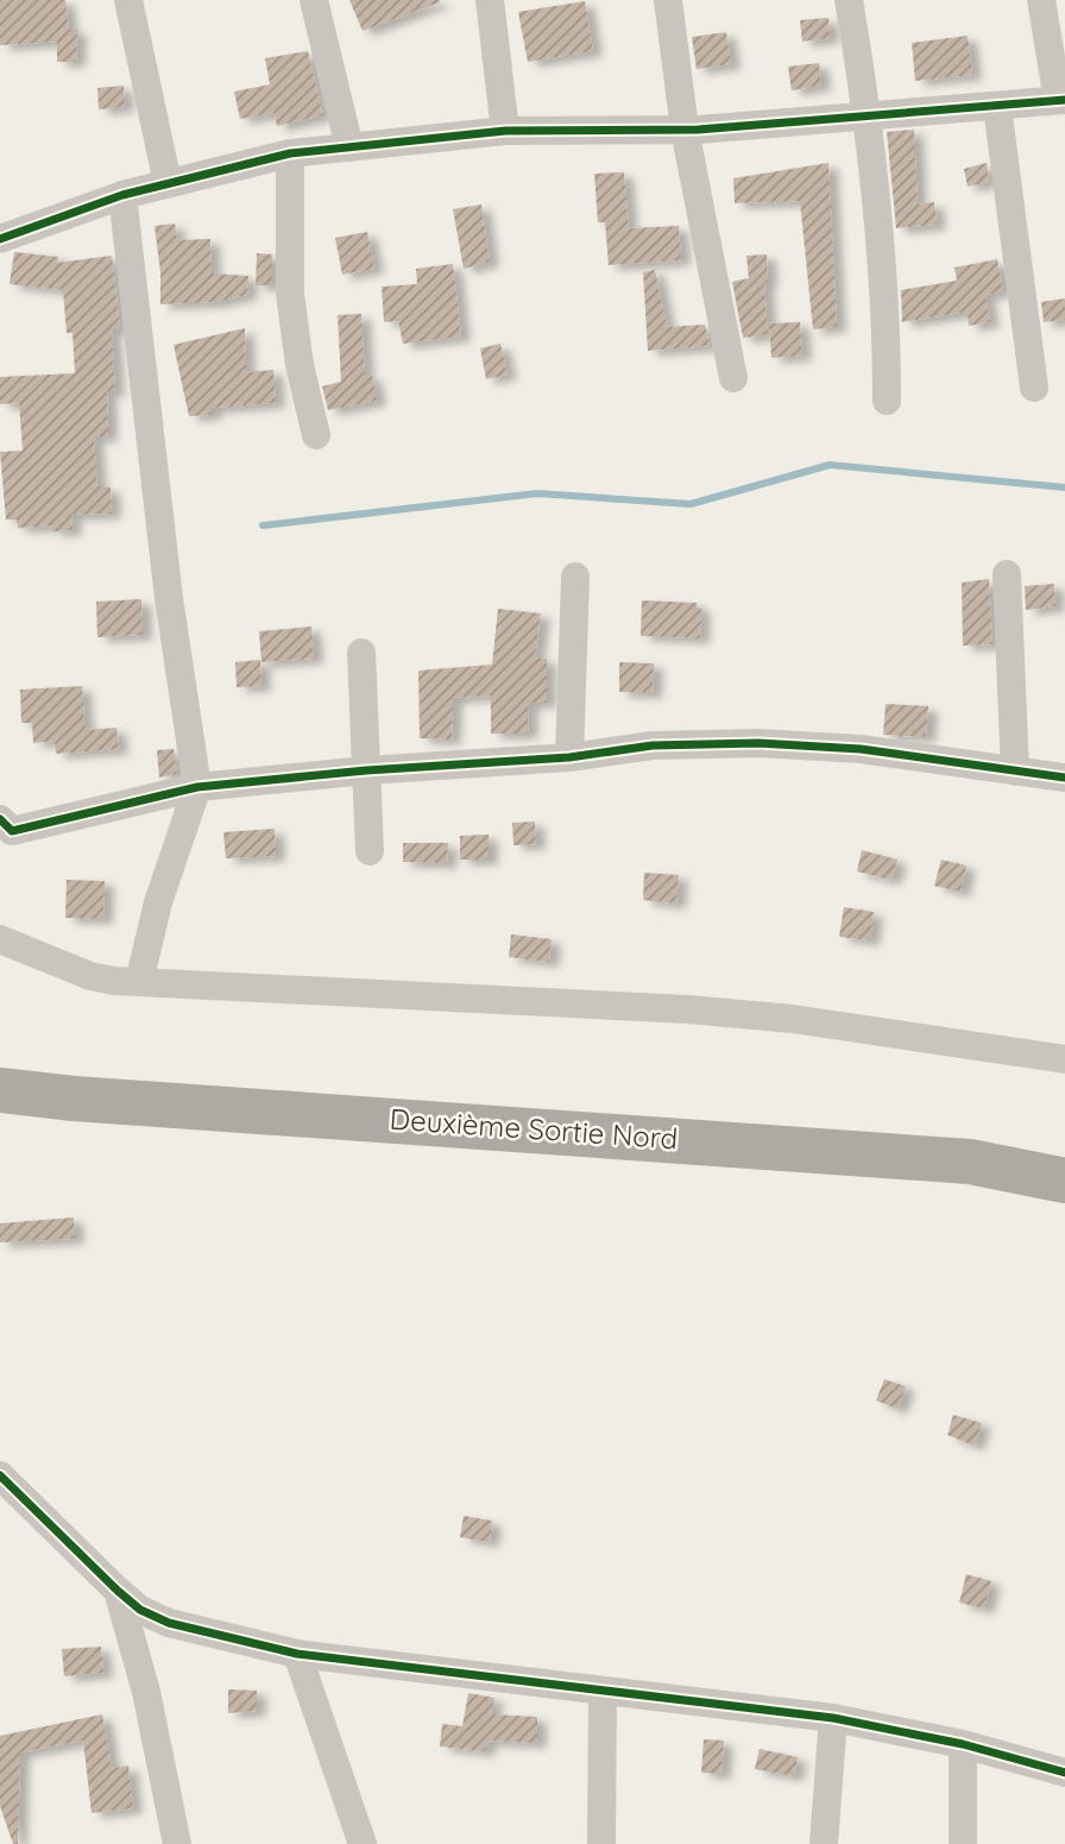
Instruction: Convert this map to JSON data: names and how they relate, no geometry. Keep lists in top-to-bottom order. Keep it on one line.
{"streets":{"main road":["Deuxième Sortie Nord"]}}
